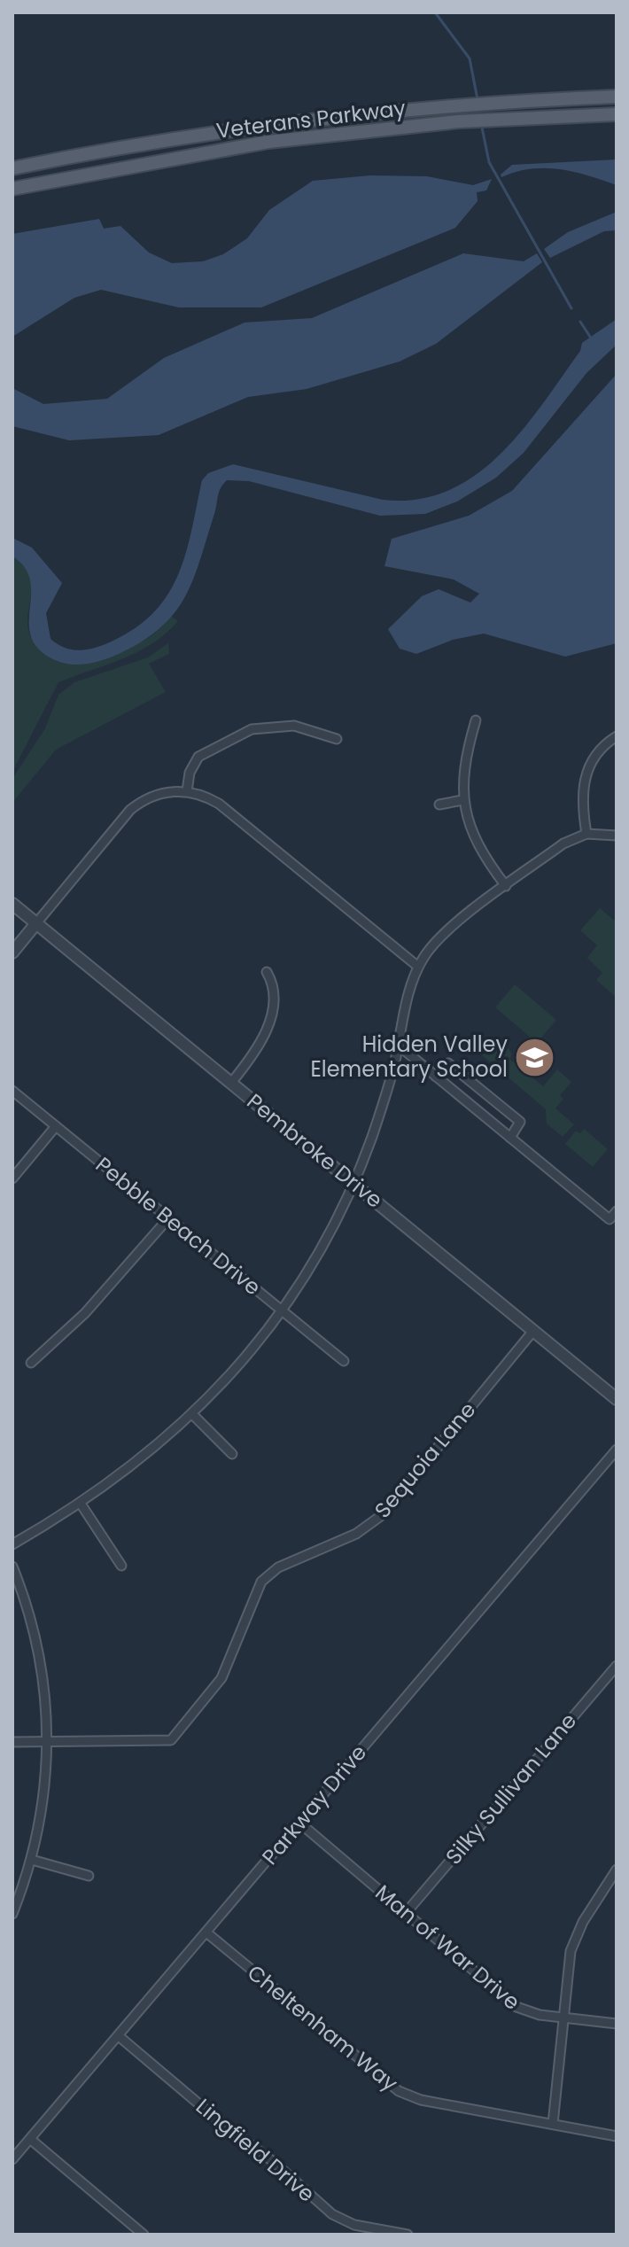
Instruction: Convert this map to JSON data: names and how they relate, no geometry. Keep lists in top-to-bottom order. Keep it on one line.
{"streets":{"main road":["Veterans Parkway"],"street":["Pembroke Drive","Pebble Beach Drive","Sequoia Lane","Silky Sullivan Lane","Parkway Drive","Man of War Drive","Cheltenham Way","Lingfield Drive"]},"crossings":[["Pembroke Drive","Sequoia Lane"],["Silky Sullivan Lane","Man of War Drive"],["Parkway Drive","Man of War Drive"],["Parkway Drive","Cheltenham Way"],["Parkway Drive","Lingfield Drive"]],"places":{"school or university":["Hidden Valley Elementary School"]}}
